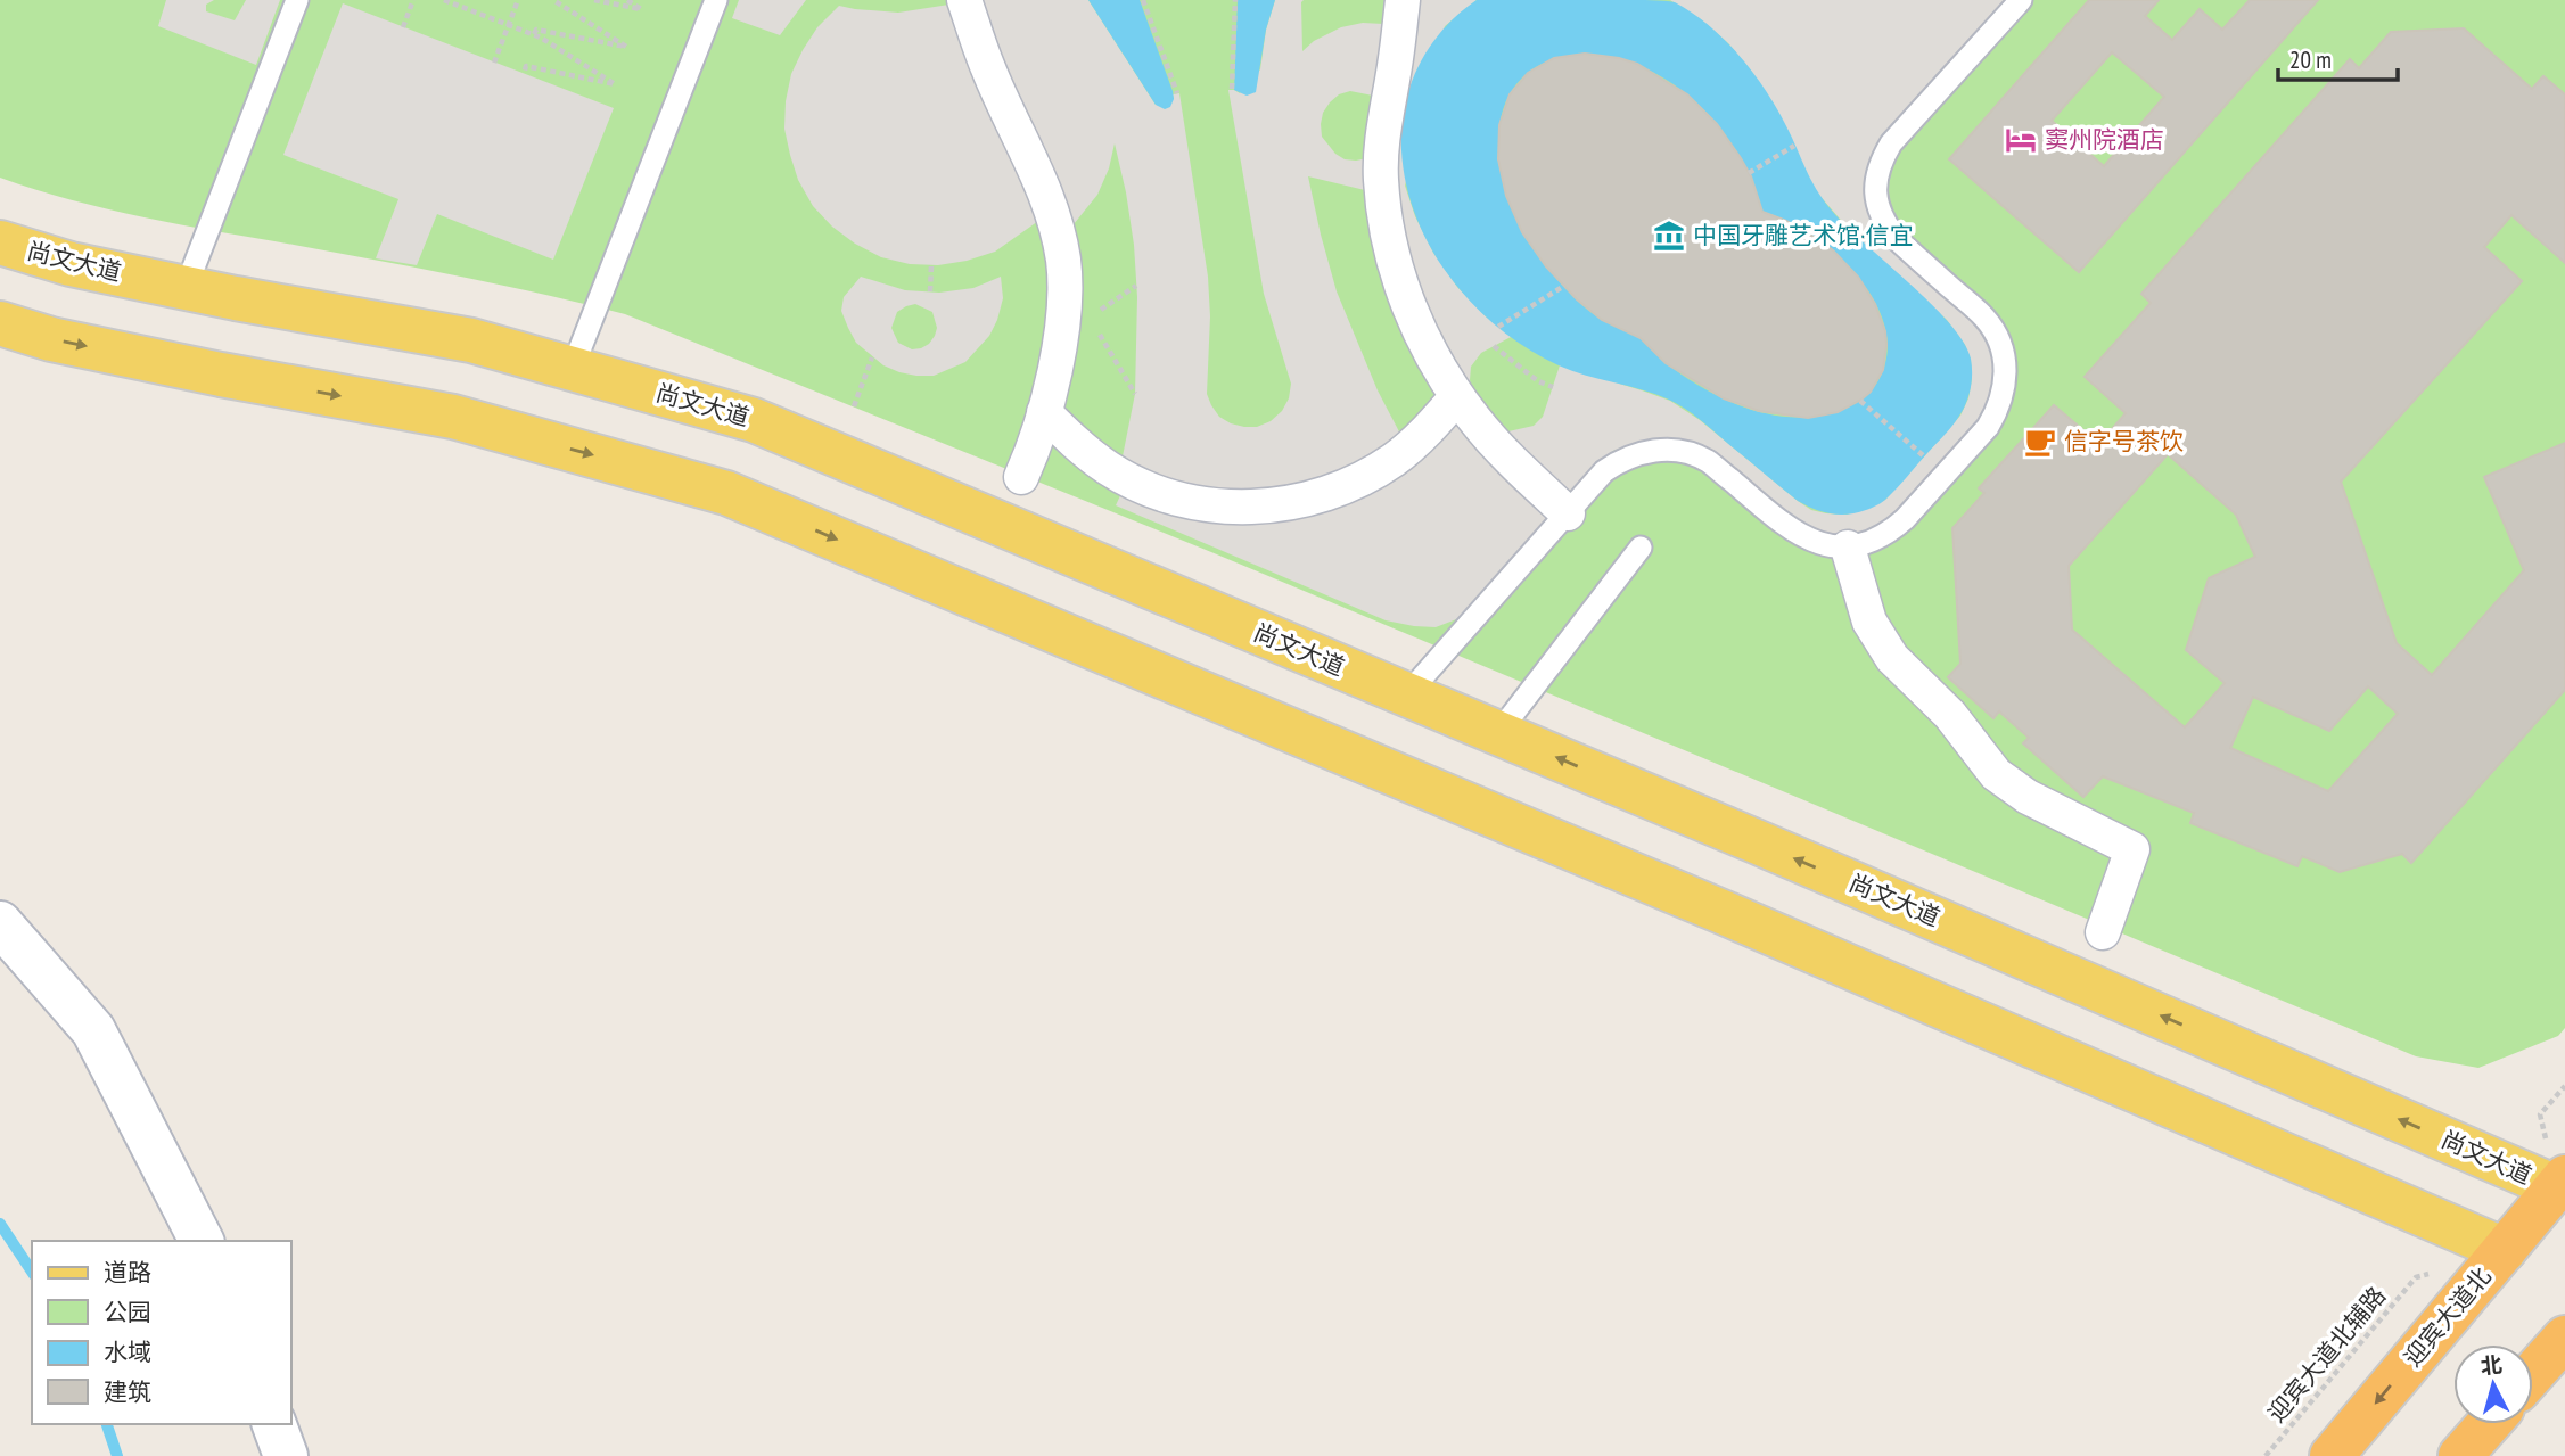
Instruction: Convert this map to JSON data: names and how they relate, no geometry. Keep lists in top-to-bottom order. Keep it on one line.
{"streets":{"highway":["迎宾大道北"],"main road":["尚文大道"],"path":["迎宾大道北辅路"]},"crossings":[["尚文大道","迎宾大道北"]],"places":{"hotel":["窦州院酒店"],"museum":["中国牙雕艺术馆·信宜"],"cafe":["信字号茶饮"]},"legend":["道路","公园","水域","建筑"],"scale_bar":"20 m","north":"top"}
